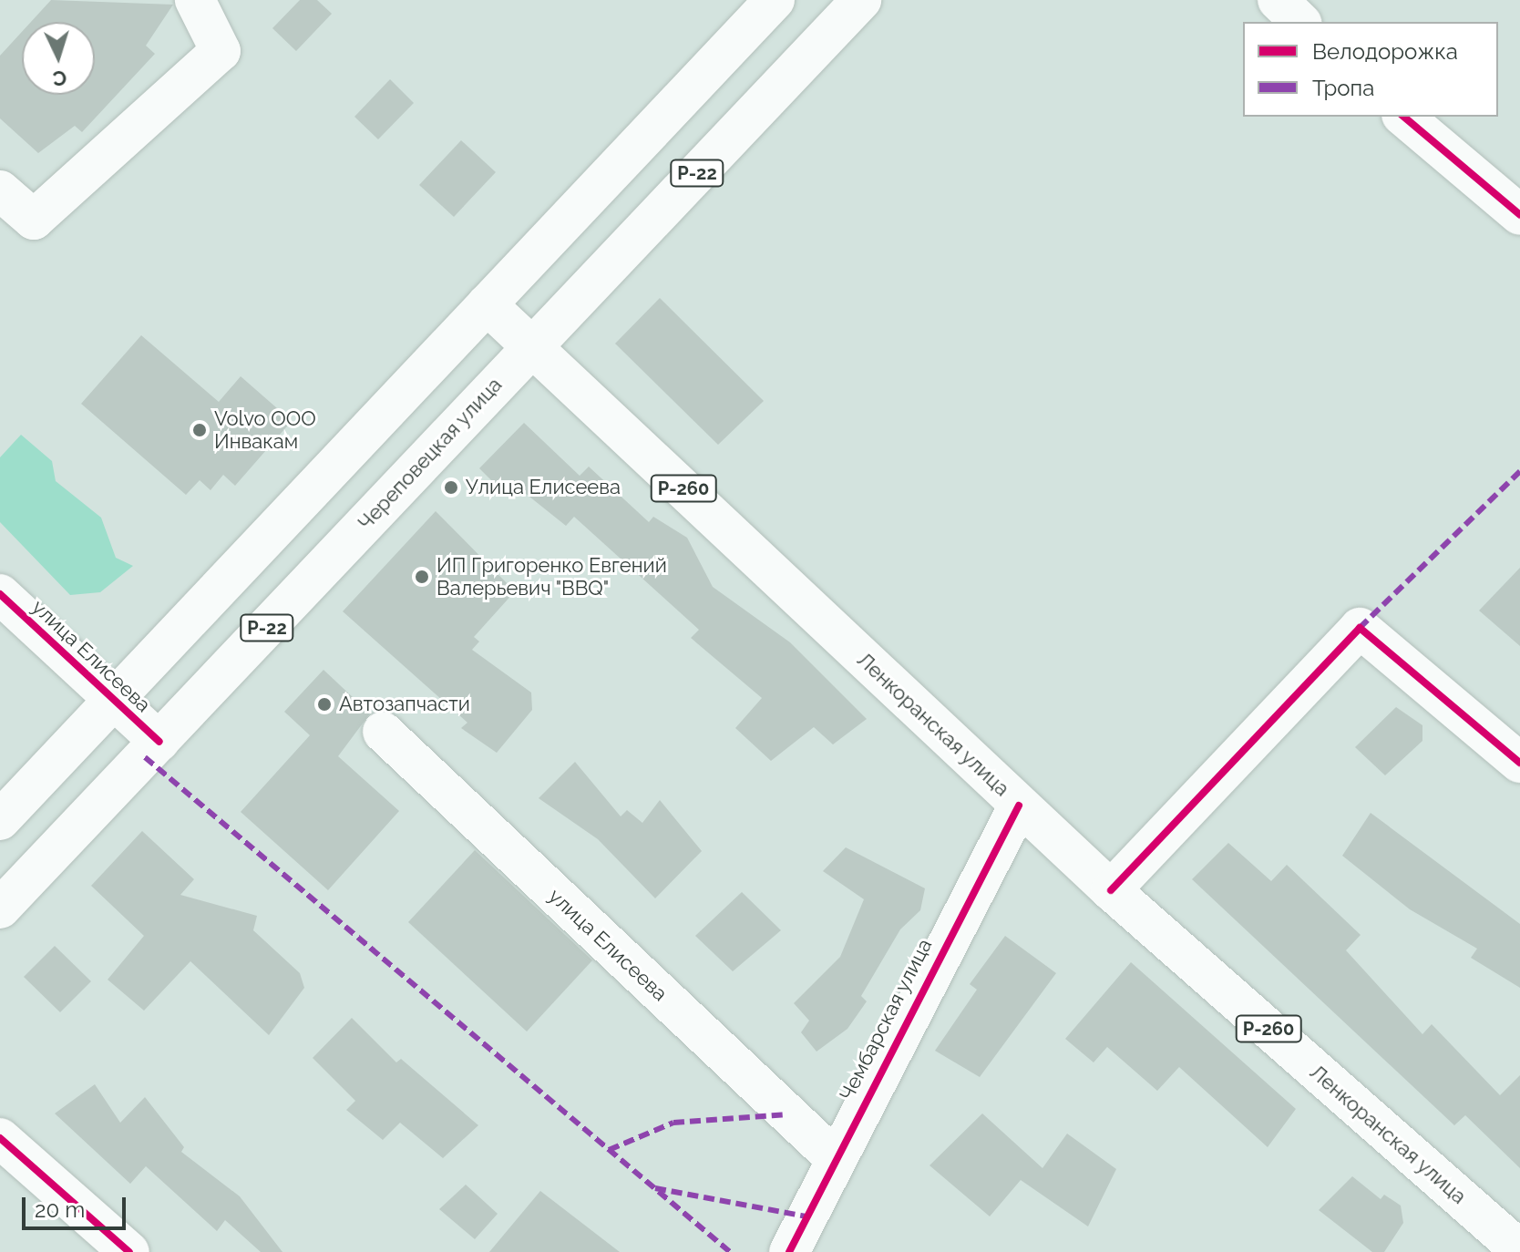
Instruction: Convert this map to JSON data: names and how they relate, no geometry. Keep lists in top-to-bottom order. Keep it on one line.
{"streets":{"main road":["Р-22","Череповецкая улица","Р-260","улица Елисеева","Ленкоранская улица","Чембарская улица"]},"crossings":[["Череповецкая улица","улица Елисеева"],["Череповецкая улица","Ленкоранская улица"],["улица Елисеева","Чембарская улица"],["Ленкоранская улица","Чембарская улица"]],"places":["Volvo ООО Инвакам","Улица Елисеева","ИП Григоренко Евгений Валерьевич \"BBQ\"","Автозапчасти"],"legend":["Велодорожка","Тропа"],"scale_bar":"20 m","north":"bottom"}
